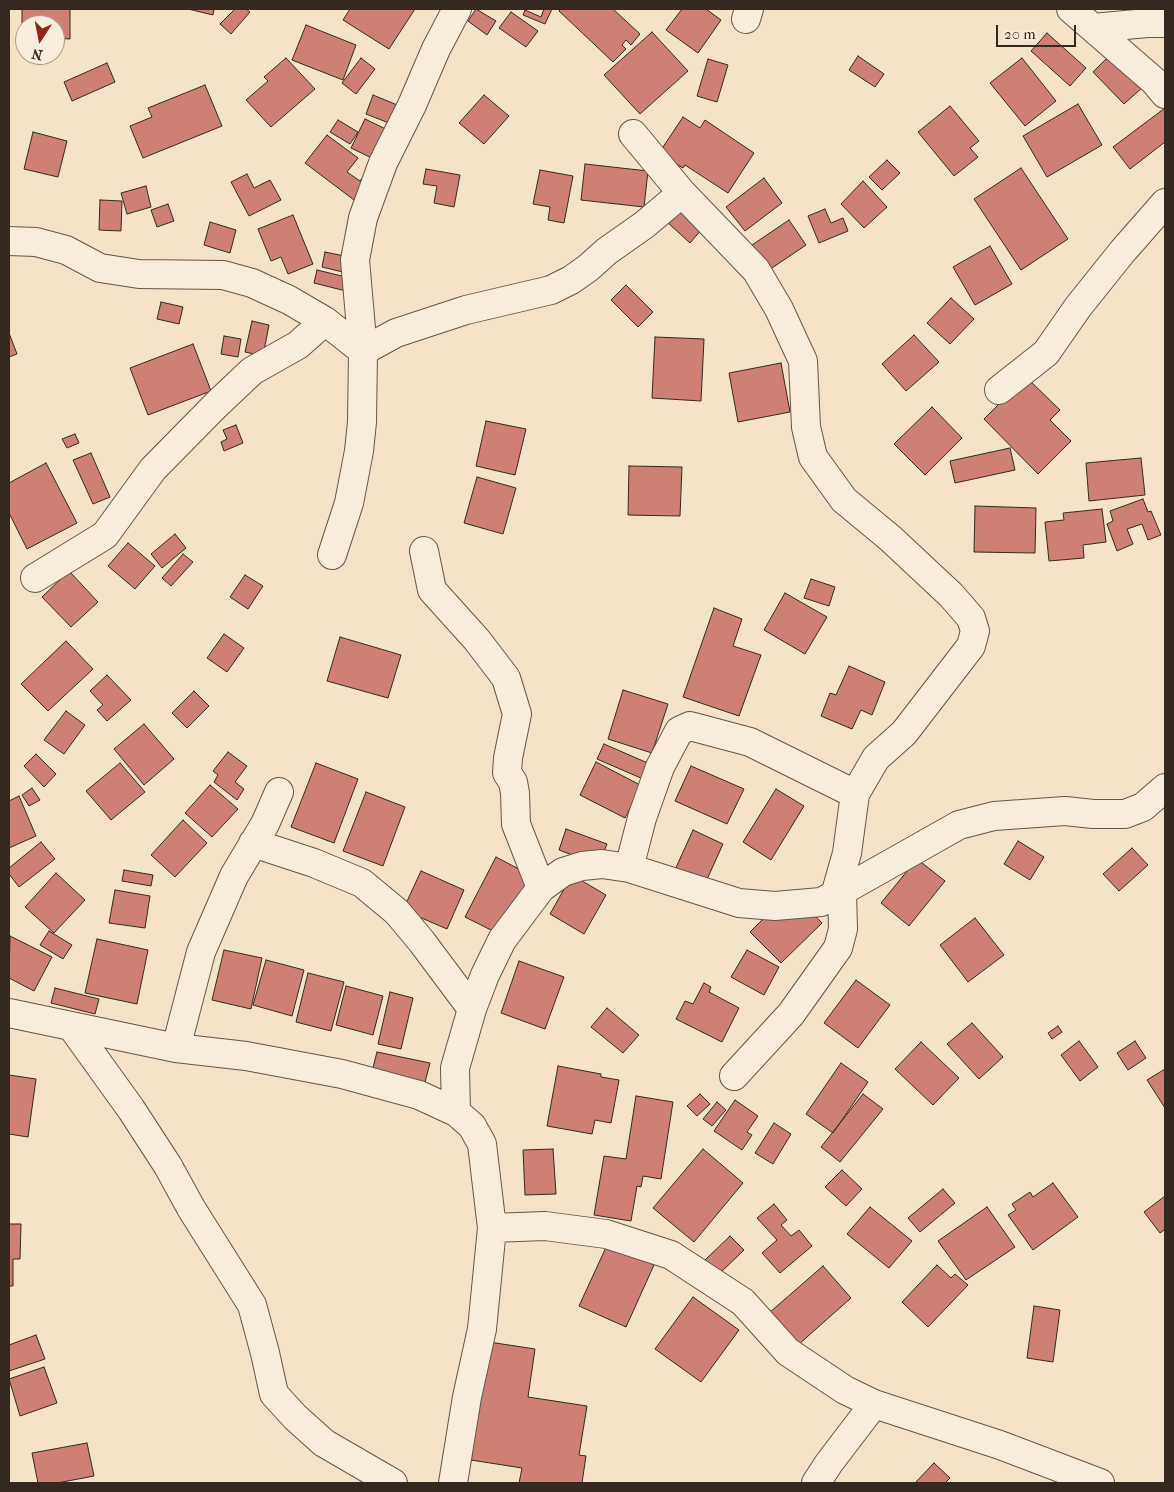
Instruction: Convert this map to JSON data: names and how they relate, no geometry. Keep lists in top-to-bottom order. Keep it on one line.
{"scale_bar":"20 m","north":"bottom"}
